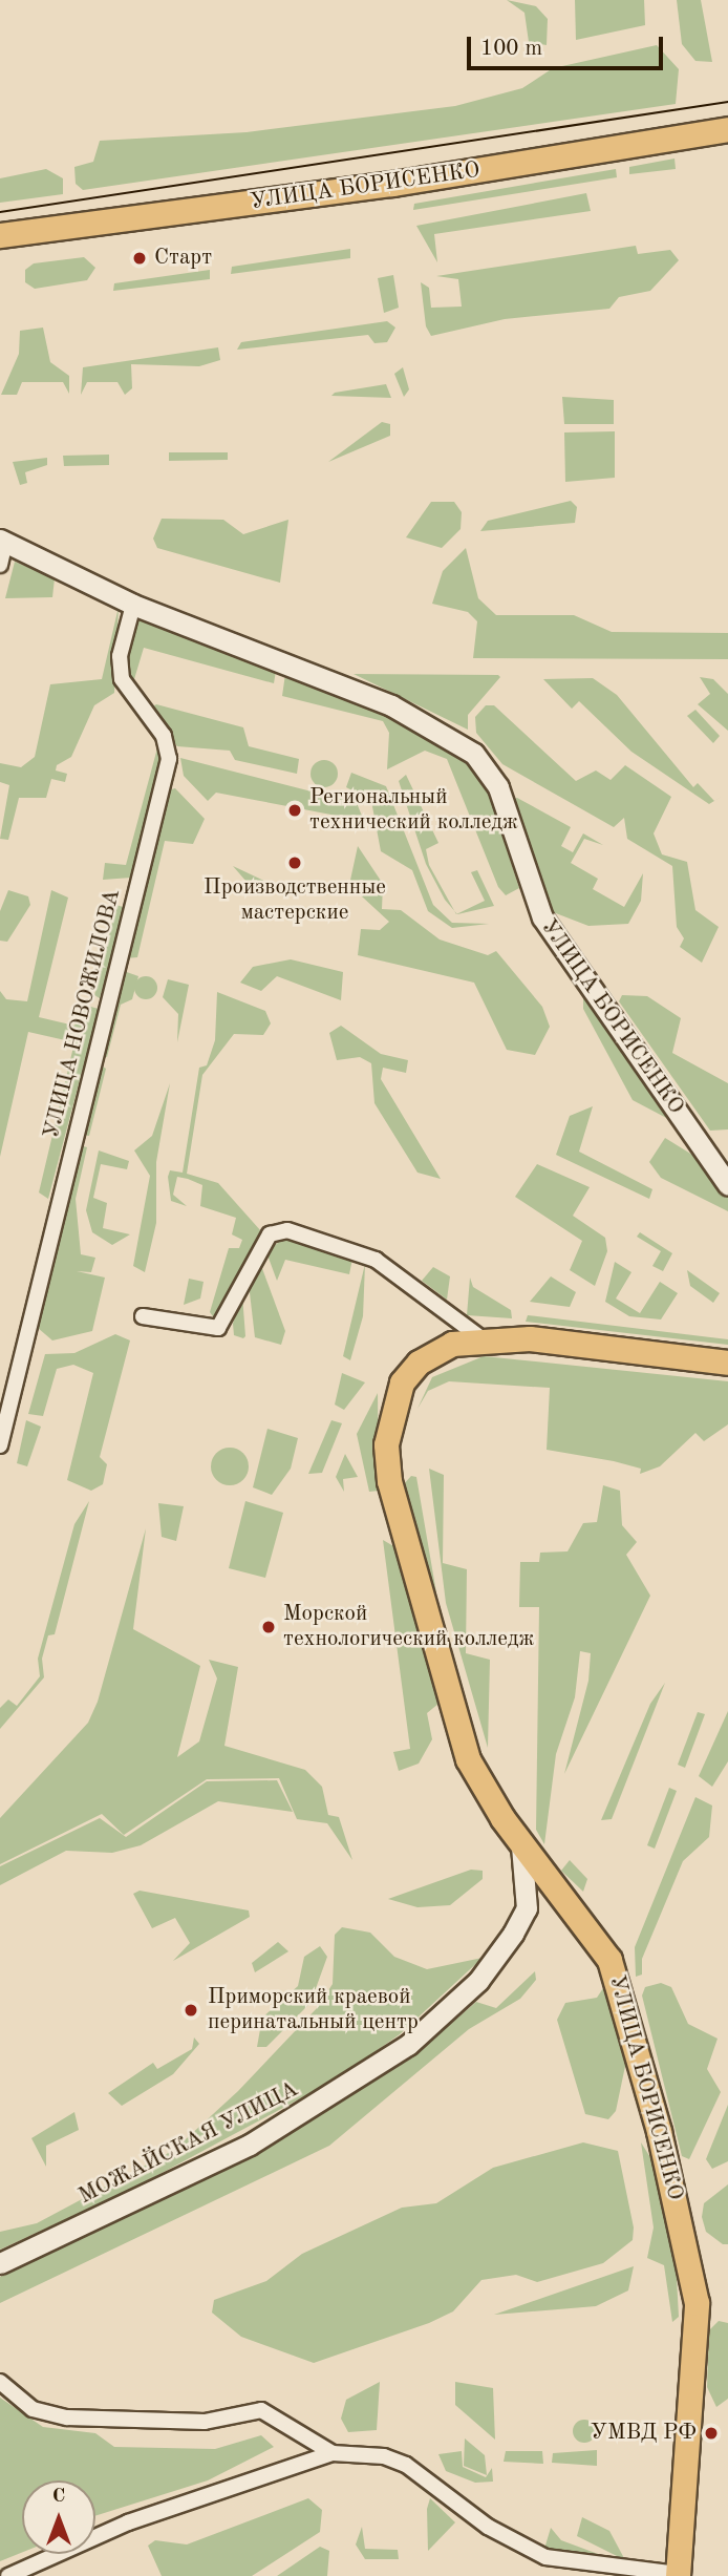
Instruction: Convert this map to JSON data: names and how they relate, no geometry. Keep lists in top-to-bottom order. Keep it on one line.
{"streets":{"main road":["УЛИЦА БОРИСЕНКО","МОЖАЙСКАЯ УЛИЦА"],"street":["УЛИЦА НОВОЖИЛОВА"]},"crossings":[["УЛИЦА БОРИСЕНКО","УЛИЦА НОВОЖИЛОВА"]],"places":["Старт","Региональный технический колледж","Производственные мастерские","Морской технологический колледж","Приморский краевой перинатальный центр","УМВД РФ"],"scale_bar":"100 m","north":"top"}
